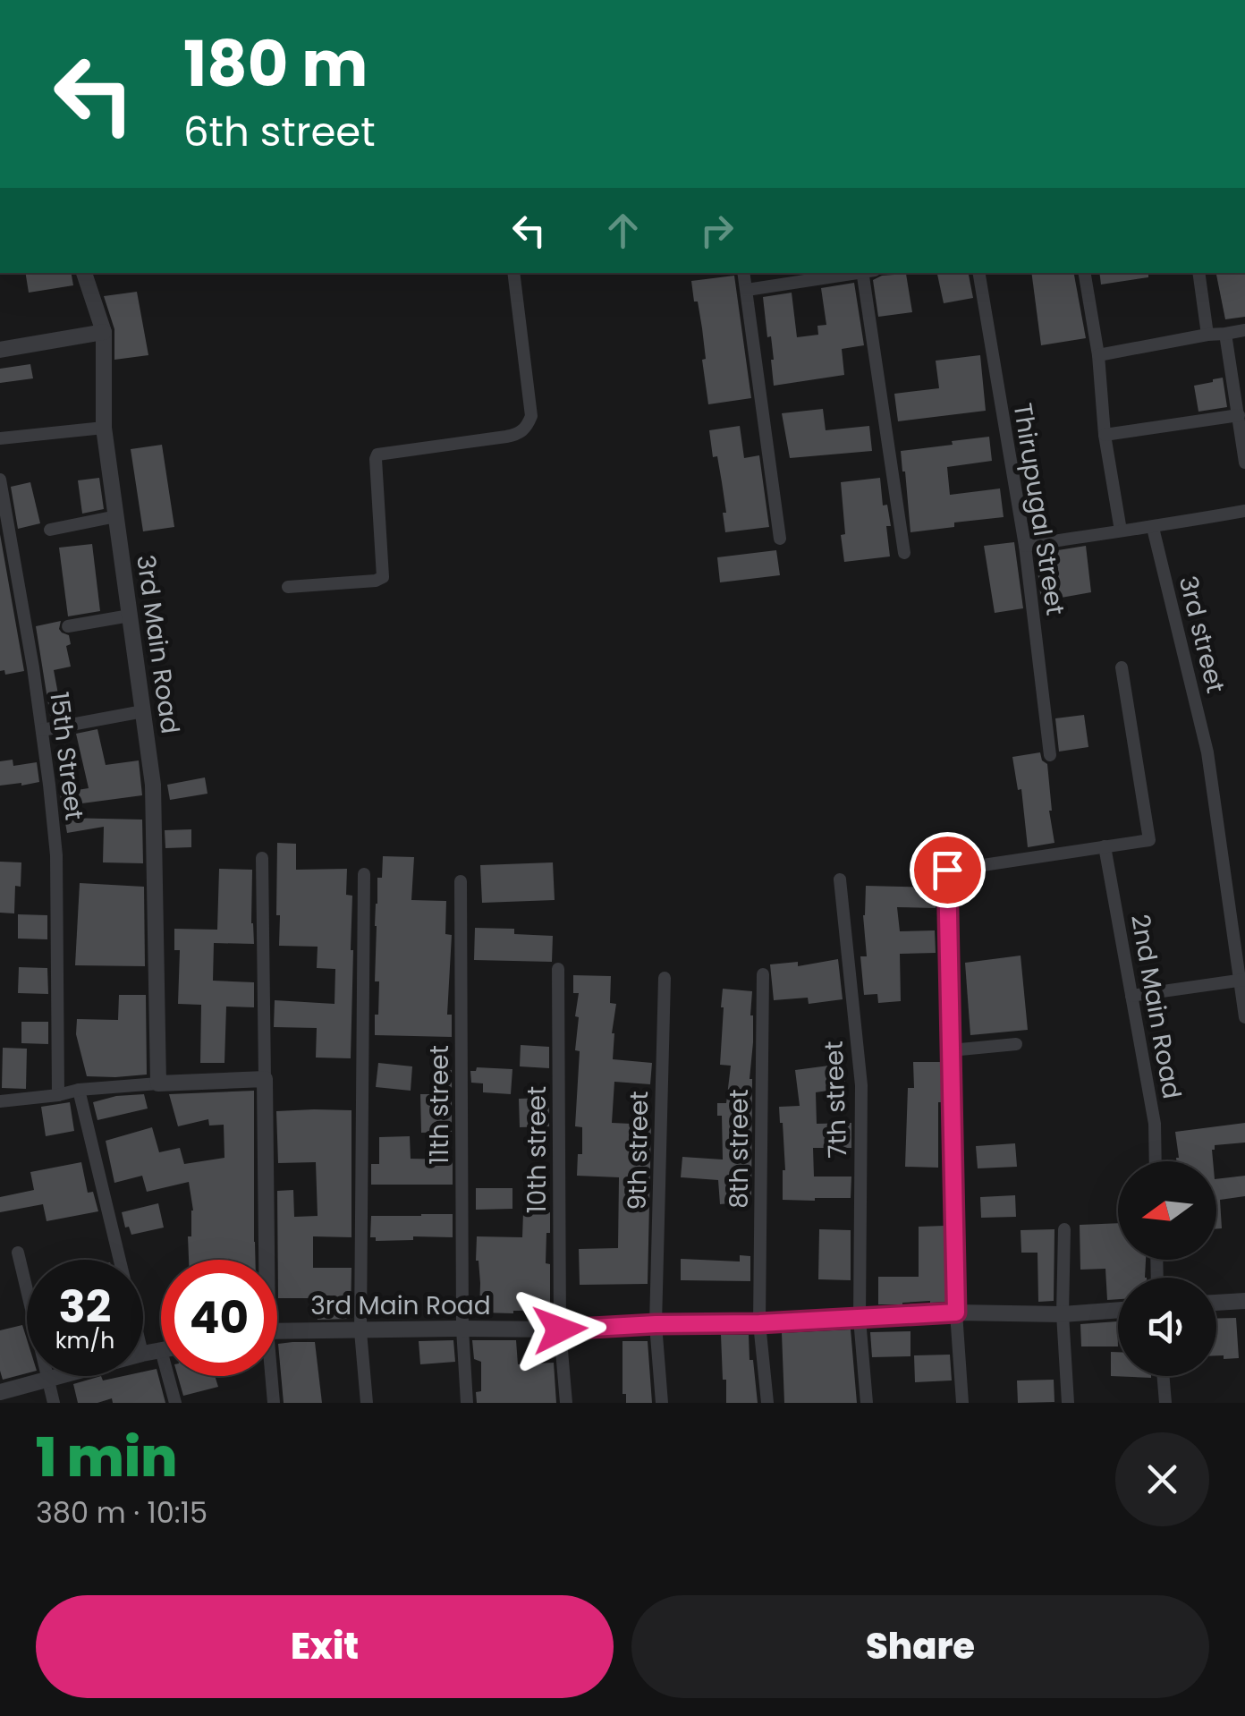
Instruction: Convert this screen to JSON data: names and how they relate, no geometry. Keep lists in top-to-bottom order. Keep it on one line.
{"streets":{"street":["Thirupugal Street","3rd street","3rd Main Road","15th Street","2nd Main Road","7th street","11th street","8th street","10th street","9th street"]},"crossings":[["3rd Main Road","7th street"],["3rd Main Road","11th street"],["3rd Main Road","8th street"],["3rd Main Road","10th street"],["3rd Main Road","9th street"]],"north":"left","page":{"turn":["180 m","6th street"],"speed":"32 km/h","limit":"40","heading":["1 min","380 m · 10:15"],"buttons":["Exit","Share"]}}
